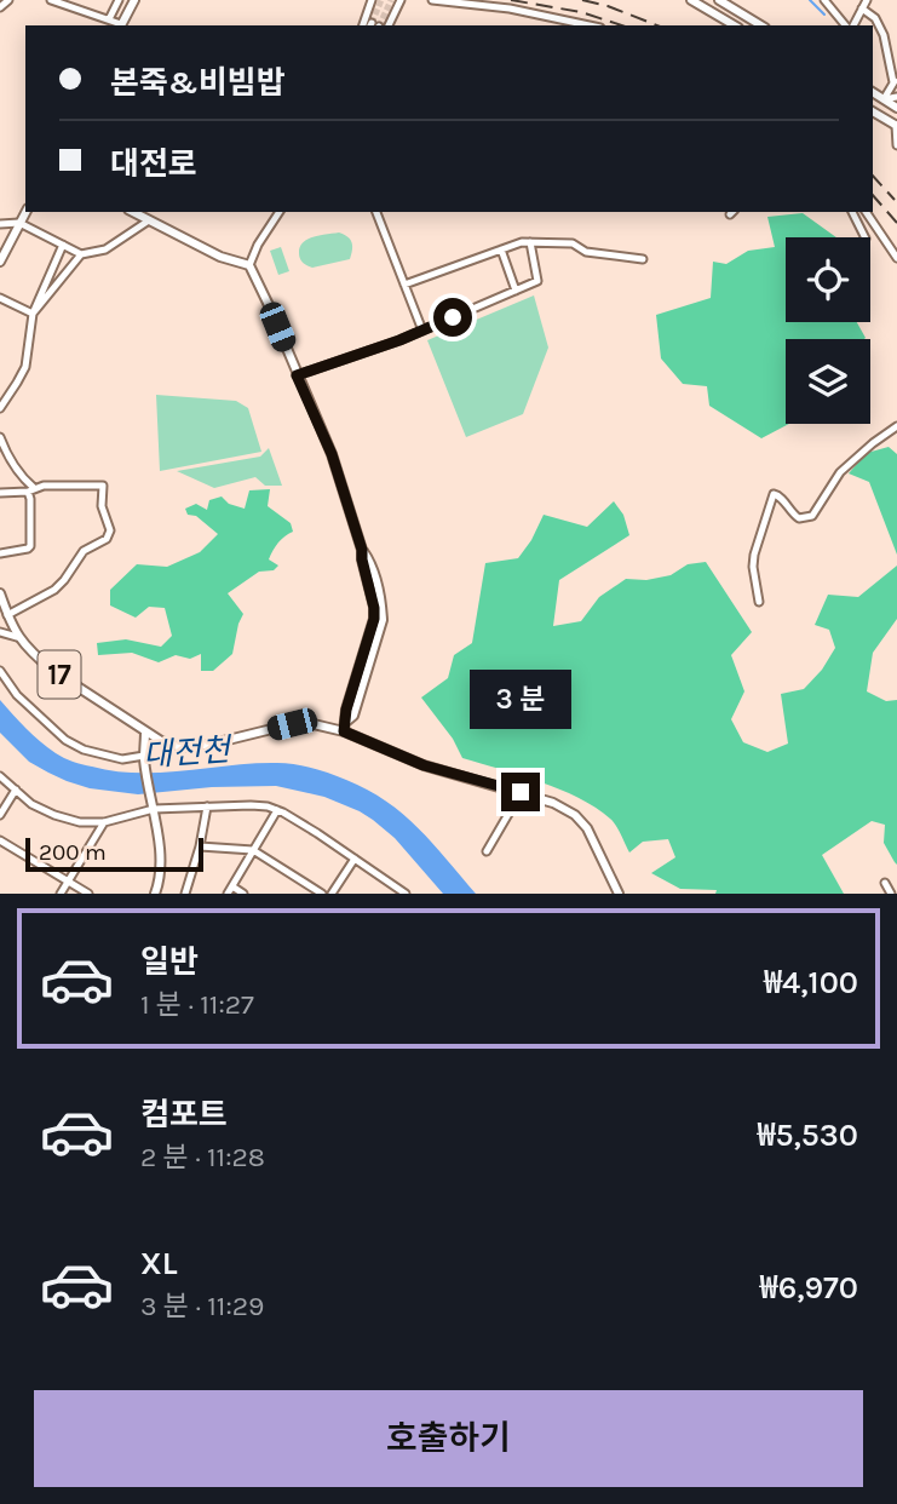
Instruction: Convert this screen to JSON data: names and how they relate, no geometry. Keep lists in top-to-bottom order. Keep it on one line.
{"streets":{"main road":["17"]},"water":["대전천"],"scale_bar":"200 m","page":{"banner":["본죽&비빔밥","대전로"],"bubble":"3 분","scale":"200 m","list":[{"name":"일반","note":"1 분 · 11:27","value":"₩4,100"},{"name":"컴포트","note":"2 분 · 11:28","value":"₩5,530"},{"name":"XL","note":"3 분 · 11:29","value":"₩6,970"}],"buttons":"호출하기"}}
